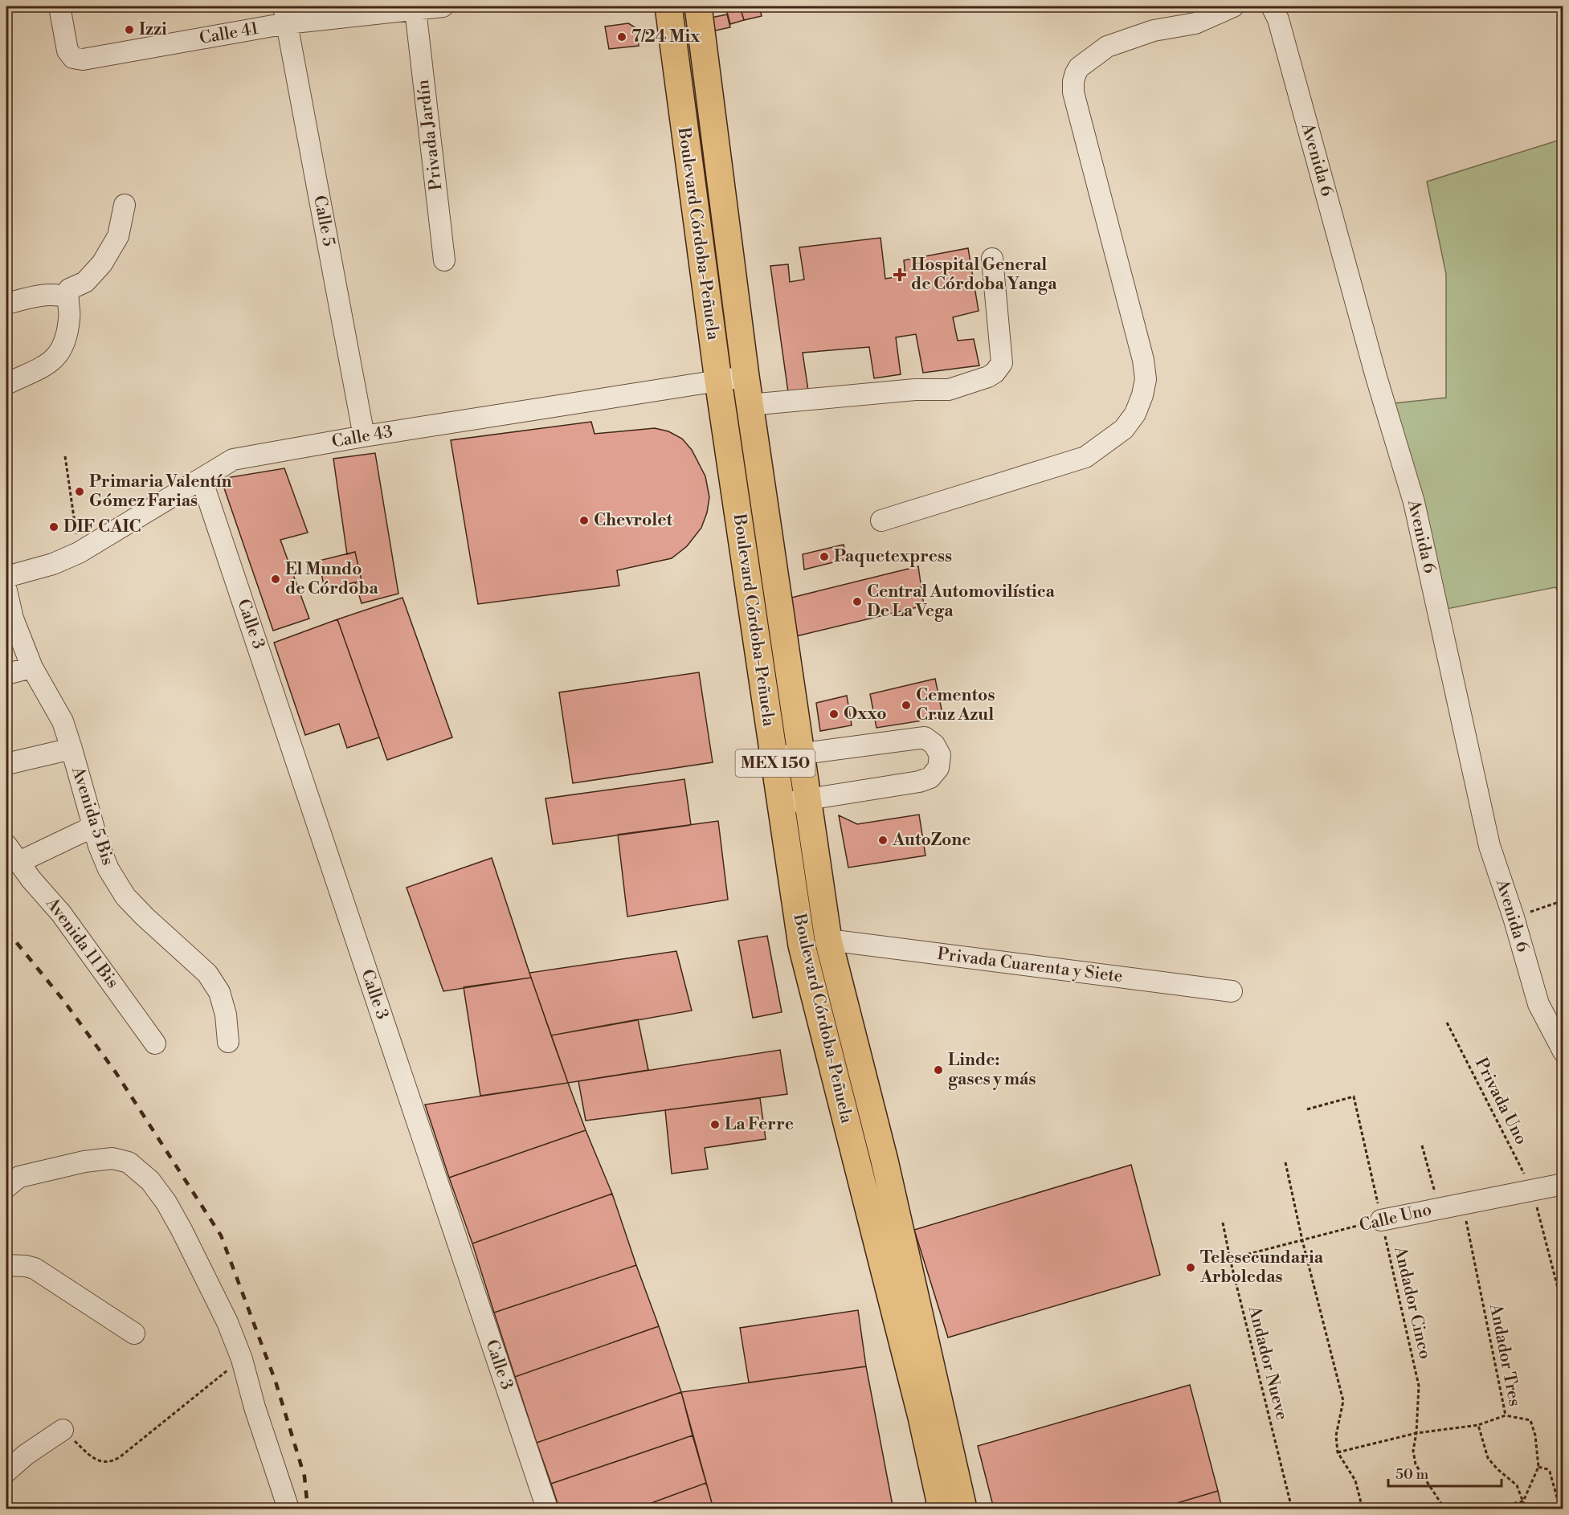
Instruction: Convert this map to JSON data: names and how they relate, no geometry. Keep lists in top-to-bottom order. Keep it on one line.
{"streets":{"main road":["Boulevard Córdoba-Peñuela","MEX 150"],"street":["Calle 41","Privada Jardín","Avenida 6","Calle 5","Calle 43","Calle 3","Avenida 5 Bis","Avenida 11 Bis","Privada Cuarenta y Siete","Calle Uno"],"path":["Privada Uno","Andador Cinco","Andador Tres","Andador Nueve"]},"crossings":[["Calle 41","Privada Jardín"],["Calle 41","Calle 5"],["Calle 5","Calle 43"],["Boulevard Córdoba-Peñuela","Calle 43"],["Boulevard Córdoba-Peñuela","Privada Cuarenta y Siete"],["Calle 43","Calle 3"],["Privada Uno","Calle Uno"],["Calle Uno","Andador Cinco"],["Calle Uno","Andador Tres"],["Calle Uno","Andador Nueve"],["Andador Cinco","Andador Tres"]],"places":{"other":["Izzi","7/24 Mix","Primaria Valentín Gómez Farias","Chevrolet","DIF CAIC","Paquetexpress","El Mundo de Córdoba","Central Automovilística De La Vega","Cementos Cruz Azul","Oxxo","AutoZone","Linde: gases y más","La Ferre","Telesecundaria Arboledas"],"health":["Hospital General de Córdoba Yanga"]},"scale_bar":"50 m"}
